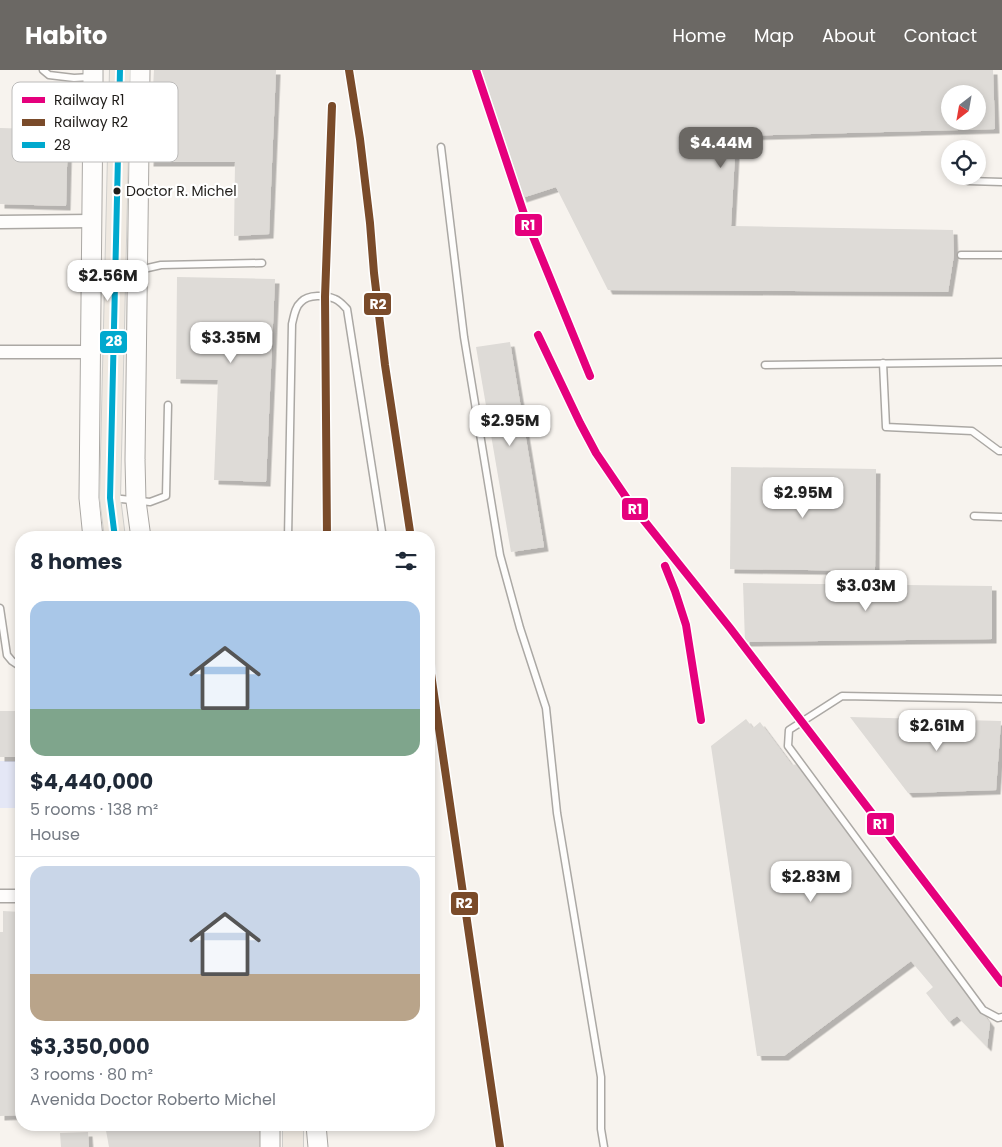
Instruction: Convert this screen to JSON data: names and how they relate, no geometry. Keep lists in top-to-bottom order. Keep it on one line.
{"places":["Doctor R. Michel"],"lines":["rail line R1","rail line R2","transit line 28"],"legend":["Railway R1","Railway R2","28"],"north":"bottom left","page":{"header":"Habito","nav":["Home","Map","About","Contact"],"price":["$4.44M","$2.56M","$3.35M","$2.95M","$2.95M","$3.03M","$2.61M","$2.83M"],"heading":"8 homes","list":[{"name":"$4,440,000","note":"5 rooms · 138 m² · House"},{"name":"$3,350,000","note":"3 rooms · 80 m² · Avenida Doctor Roberto Michel"}]}}
